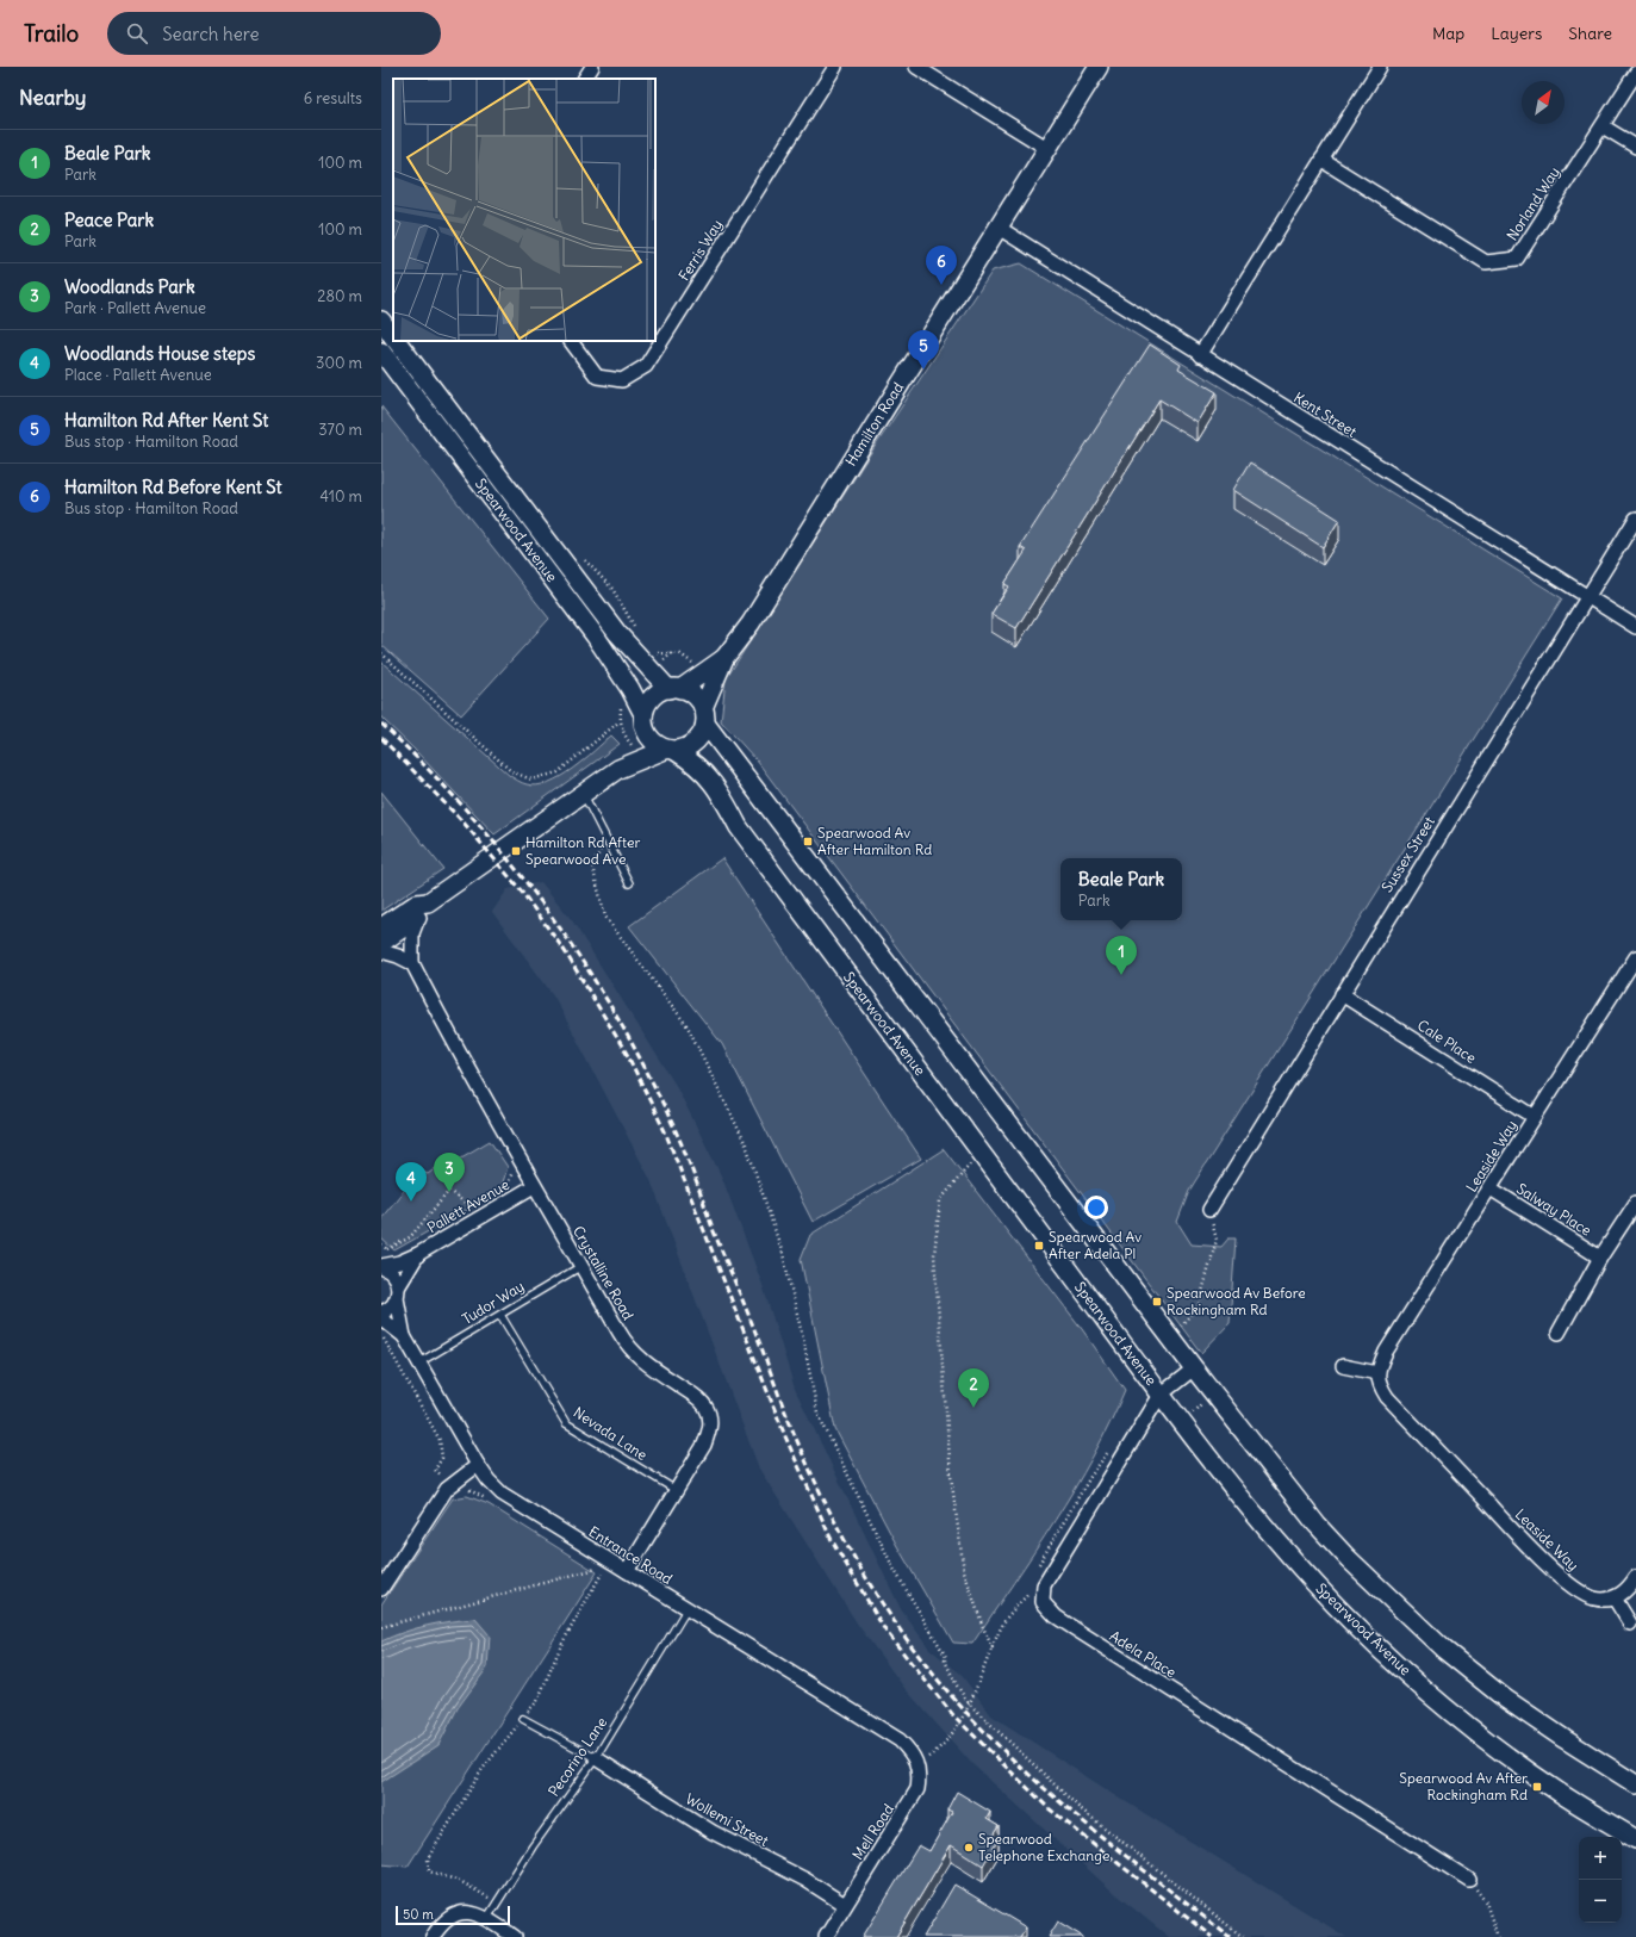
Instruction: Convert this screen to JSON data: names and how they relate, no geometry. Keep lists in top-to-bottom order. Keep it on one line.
{"streets":{"main road":["Hamilton Road","Spearwood Avenue"],"street":["Norland Way","Ferris Way","Kent Street","Sussex Street","Cale Place","Leaside Way","Pallett Avenue","Salway Place","Crystalline Road","Entrance Road","Adela Place","Wollemi Street","Mell Road"],"lane":["Tudor Way","Nevada Lane","Pecorino Lane"]},"crossings":[["Kent Street","Hamilton Road"],["Kent Street","Sussex Street"],["Hamilton Road","Spearwood Avenue"],["Sussex Street","Cale Place"],["Cale Place","Leaside Way"],["Leaside Way","Salway Place"],["Pallett Avenue","Crystalline Road"],["Pallett Avenue","Entrance Road"],["Crystalline Road","Tudor Way"],["Crystalline Road","Nevada Lane"],["Crystalline Road","Entrance Road"],["Tudor Way","Nevada Lane"],["Tudor Way","Entrance Road"],["Entrance Road","Pecorino Lane"],["Entrance Road","Mell Road"],["Pecorino Lane","Wollemi Street"],["Wollemi Street","Mell Road"]],"places":{"transit":["Spearwood Av After Hamilton Rd","Hamilton Rd After Spearwood Ave","Spearwood Av After Adela Pl","Spearwood Av Before Rockingham Rd","Spearwood Av After Rockingham Rd"],"other":["Spearwood Telephone Exchange"]},"scale_bar":"50 m","north":"top right","page":{"header":"Trailo","search":"Search here","nav":["Map","Layers","Share"],"heading":["Nearby","6 results"],"list":[{"mark":"1","name":"Beale Park","note":"Park","value":"100 m"},{"mark":"2","name":"Peace Park","note":"Park","value":"100 m"},{"mark":"3","name":"Woodlands Park","note":"Park · Pallett Avenue","value":"280 m"},{"mark":"4","name":"Woodlands House steps","note":"Place · Pallett Avenue","value":"300 m"},{"mark":"5","name":"Hamilton Rd After Kent St","note":"Bus stop · Hamilton Road","value":"370 m"},{"mark":"6","name":"Hamilton Rd Before Kent St","note":"Bus stop · Hamilton Road","value":"410 m"}],"pins":["6","5","1","3","4","2"],"popup":["Beale Park","Park"],"map_buttons":["+","−"],"scale":"50 m"}}
